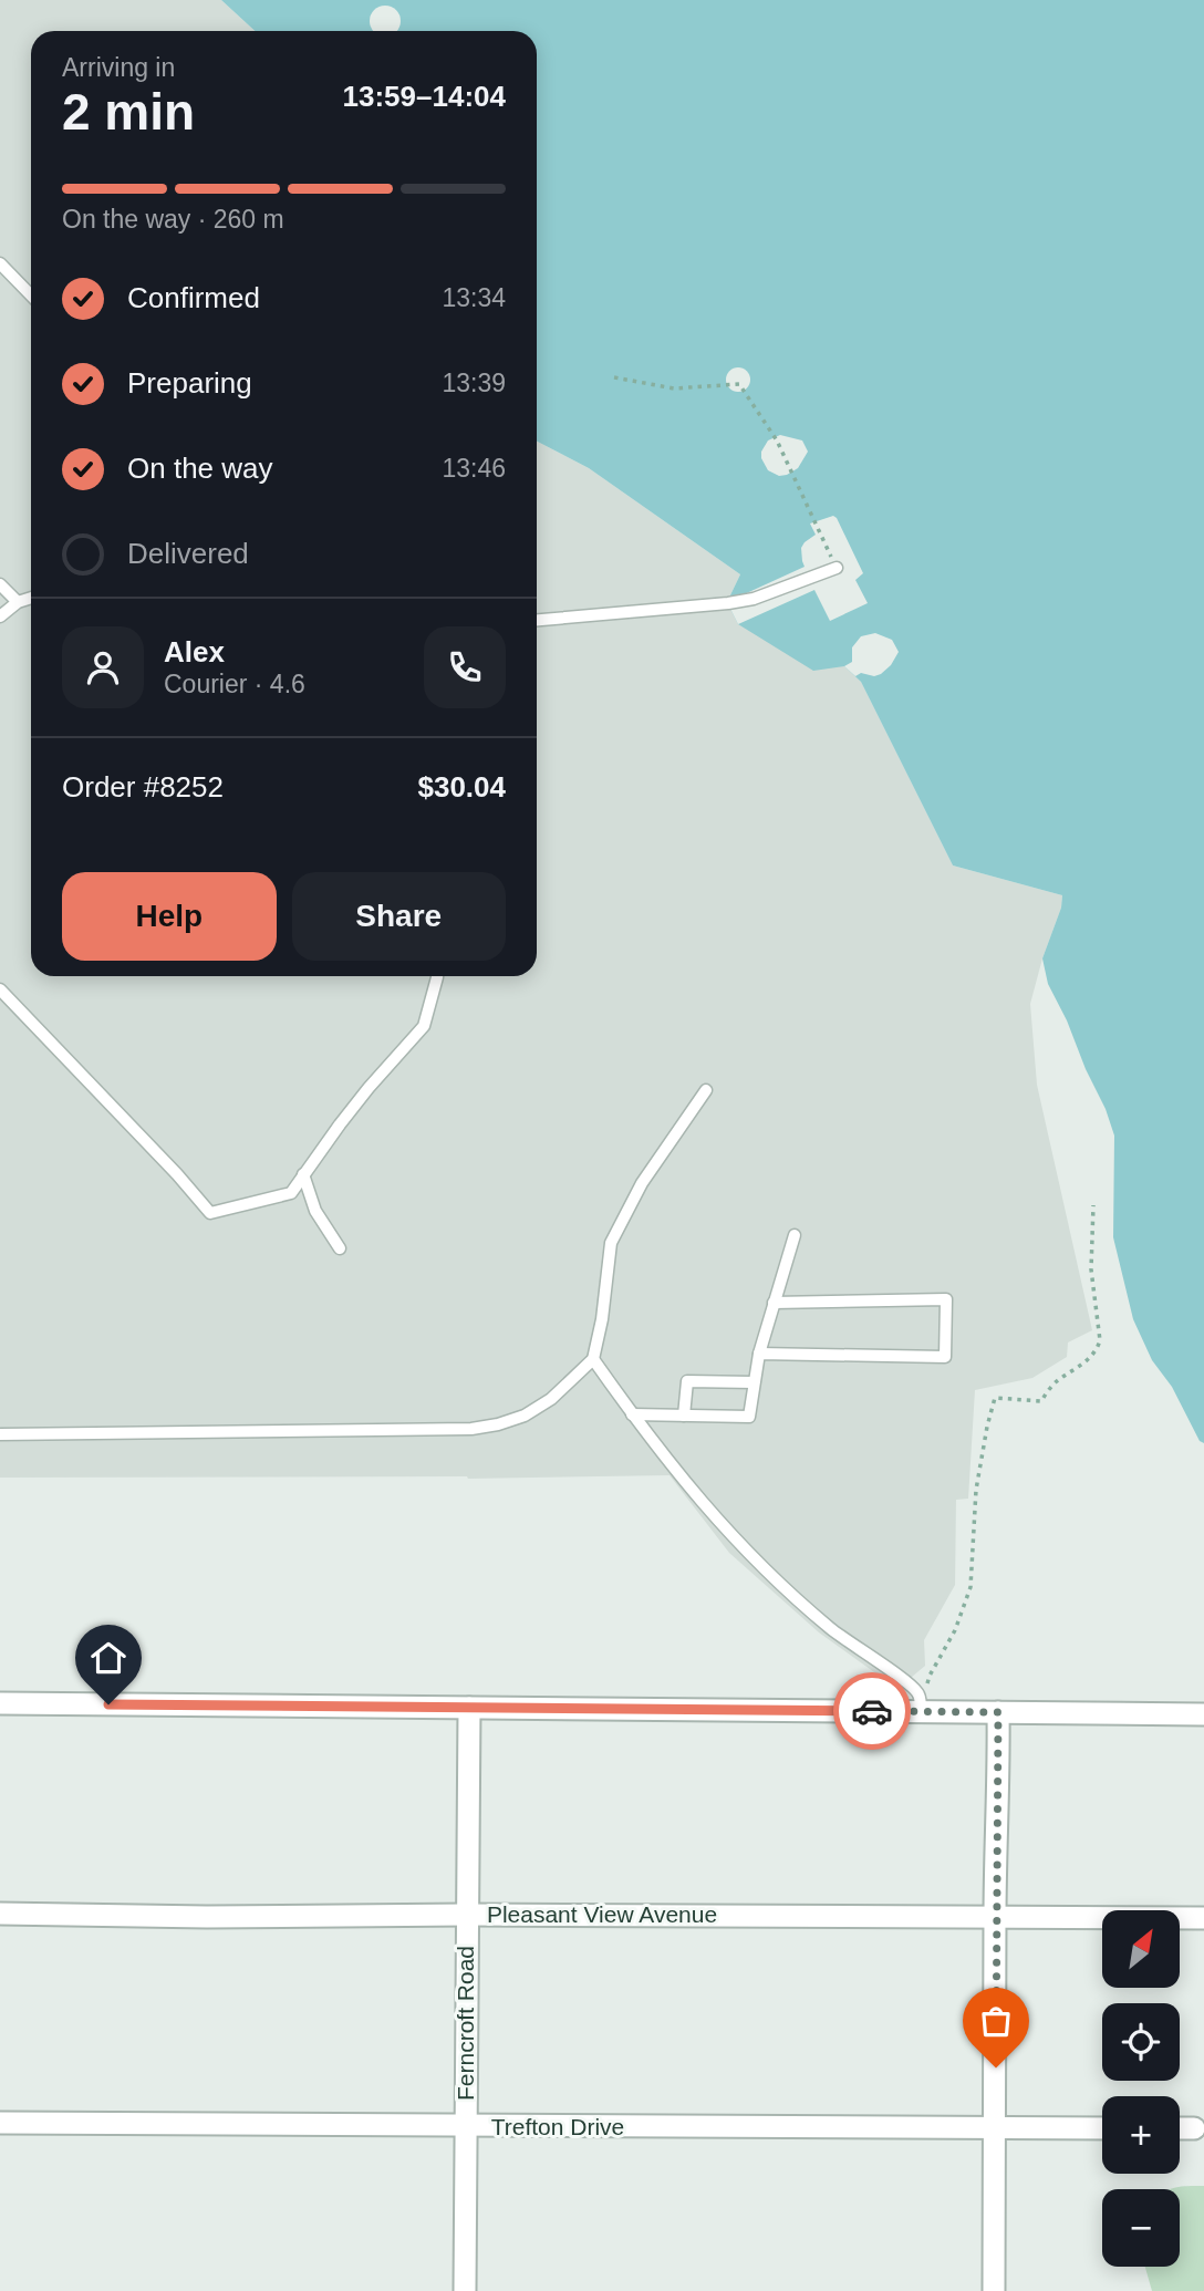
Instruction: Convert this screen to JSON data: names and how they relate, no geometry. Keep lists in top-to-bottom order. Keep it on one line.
{"streets":{"street":["Pleasant View Avenue","Ferncroft Road","Trefton Drive"]},"crossings":[["Pleasant View Avenue","Ferncroft Road"],["Ferncroft Road","Trefton Drive"]],"north":"top right","page":{"heading":["2 min","Arriving in","13:59–14:04"],"panel":["Alex","Courier · 4.6","Order #8252","$30.04"],"bar":"On the way · 260 m","list":[["Confirmed","13:34"],["Preparing","13:39"],["On the way","13:46"],"Delivered"],"buttons":["Help","Share"],"map_buttons":["+","−"]}}
